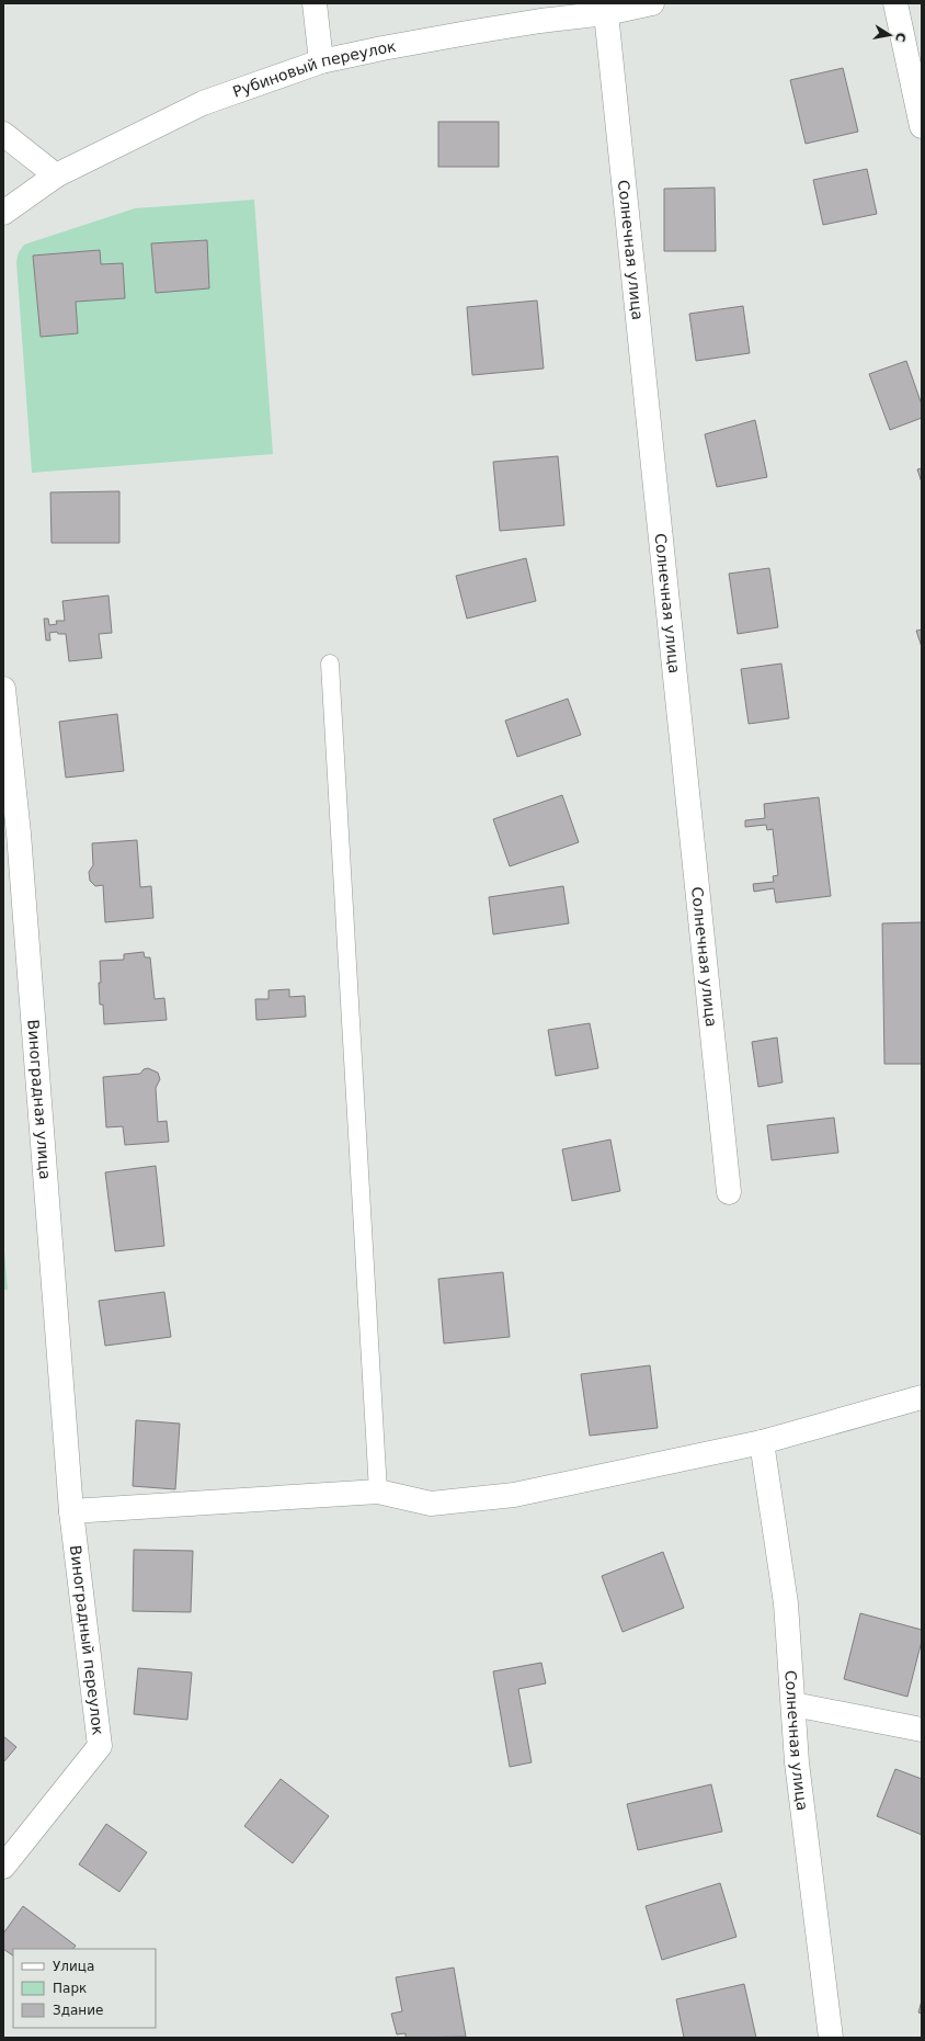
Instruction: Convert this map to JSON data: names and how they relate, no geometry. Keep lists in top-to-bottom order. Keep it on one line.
{"streets":{"street":["Рубиновый переулок","Солнечная улица","Виноградная улица","Виноградный переулок"]},"crossings":[["Рубиновый переулок","Солнечная улица"],["Виноградная улица","Виноградный переулок"]],"legend":["Улица","Парк","Здание"],"north":"right"}
